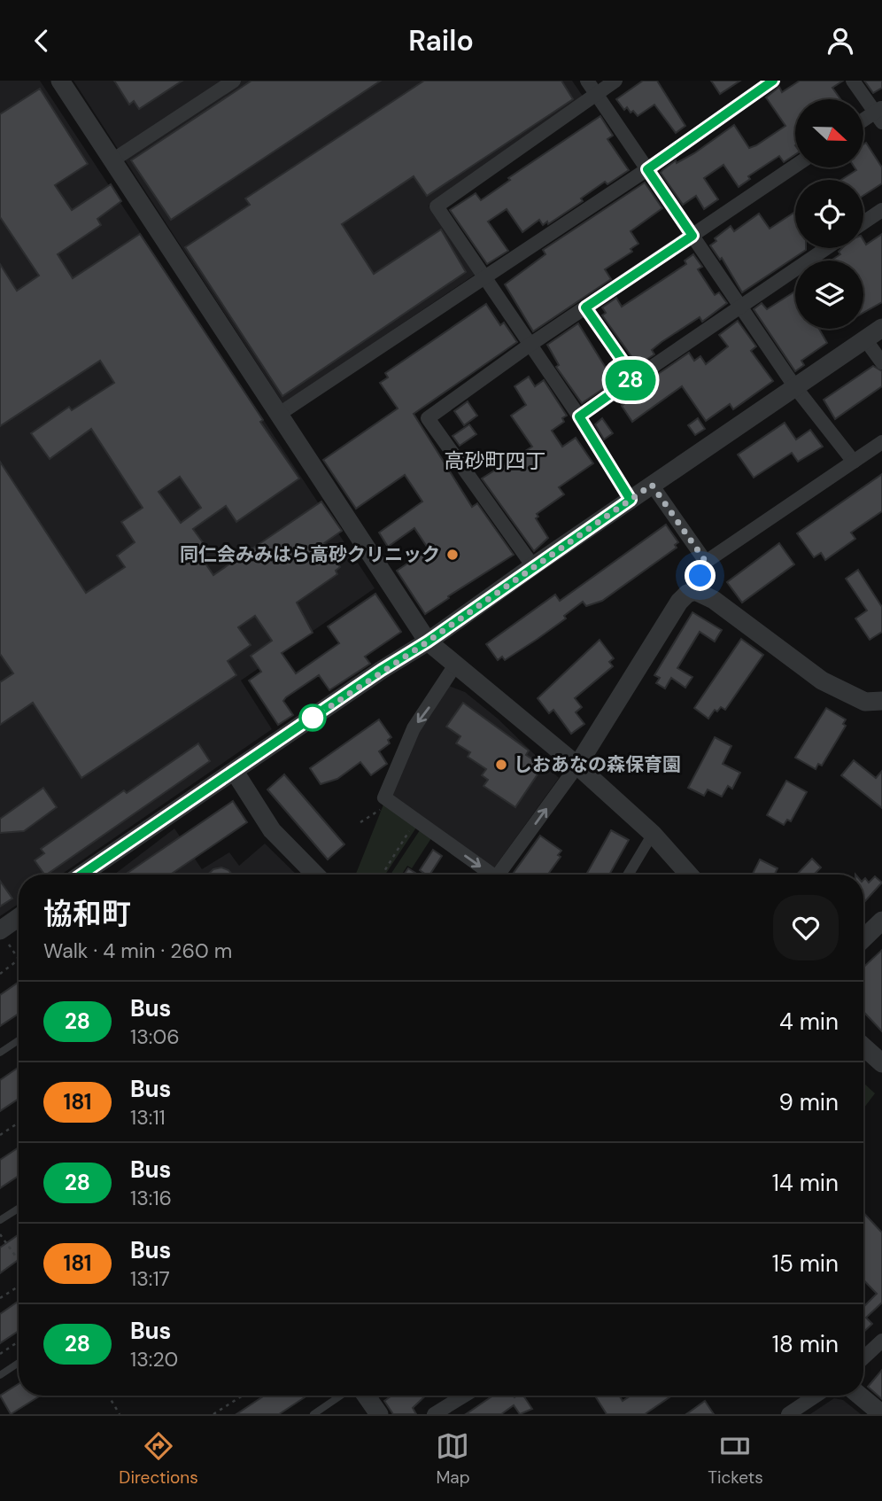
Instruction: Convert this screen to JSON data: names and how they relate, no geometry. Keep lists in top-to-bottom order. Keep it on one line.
{"districts":["高砂町四丁"],"places":["同仁会みみはら高砂クリニック","しおあなの森保育園"],"lines":["bus line 28"],"north":"right","page":{"header":"Railo","on_map":"28","heading":["協和町","Walk · 4 min · 260 m"],"list":[{"mark":"28","name":"Bus","note":"13:06","value":"4 min"},{"mark":"181","name":"Bus","note":"13:11","value":"9 min"},{"mark":"28","name":"Bus","note":"13:16","value":"14 min"},{"mark":"181","name":"Bus","note":"13:17","value":"15 min"},{"mark":"28","name":"Bus","note":"13:20","value":"18 min"}],"tabs":["Directions","Map","Tickets"]}}
